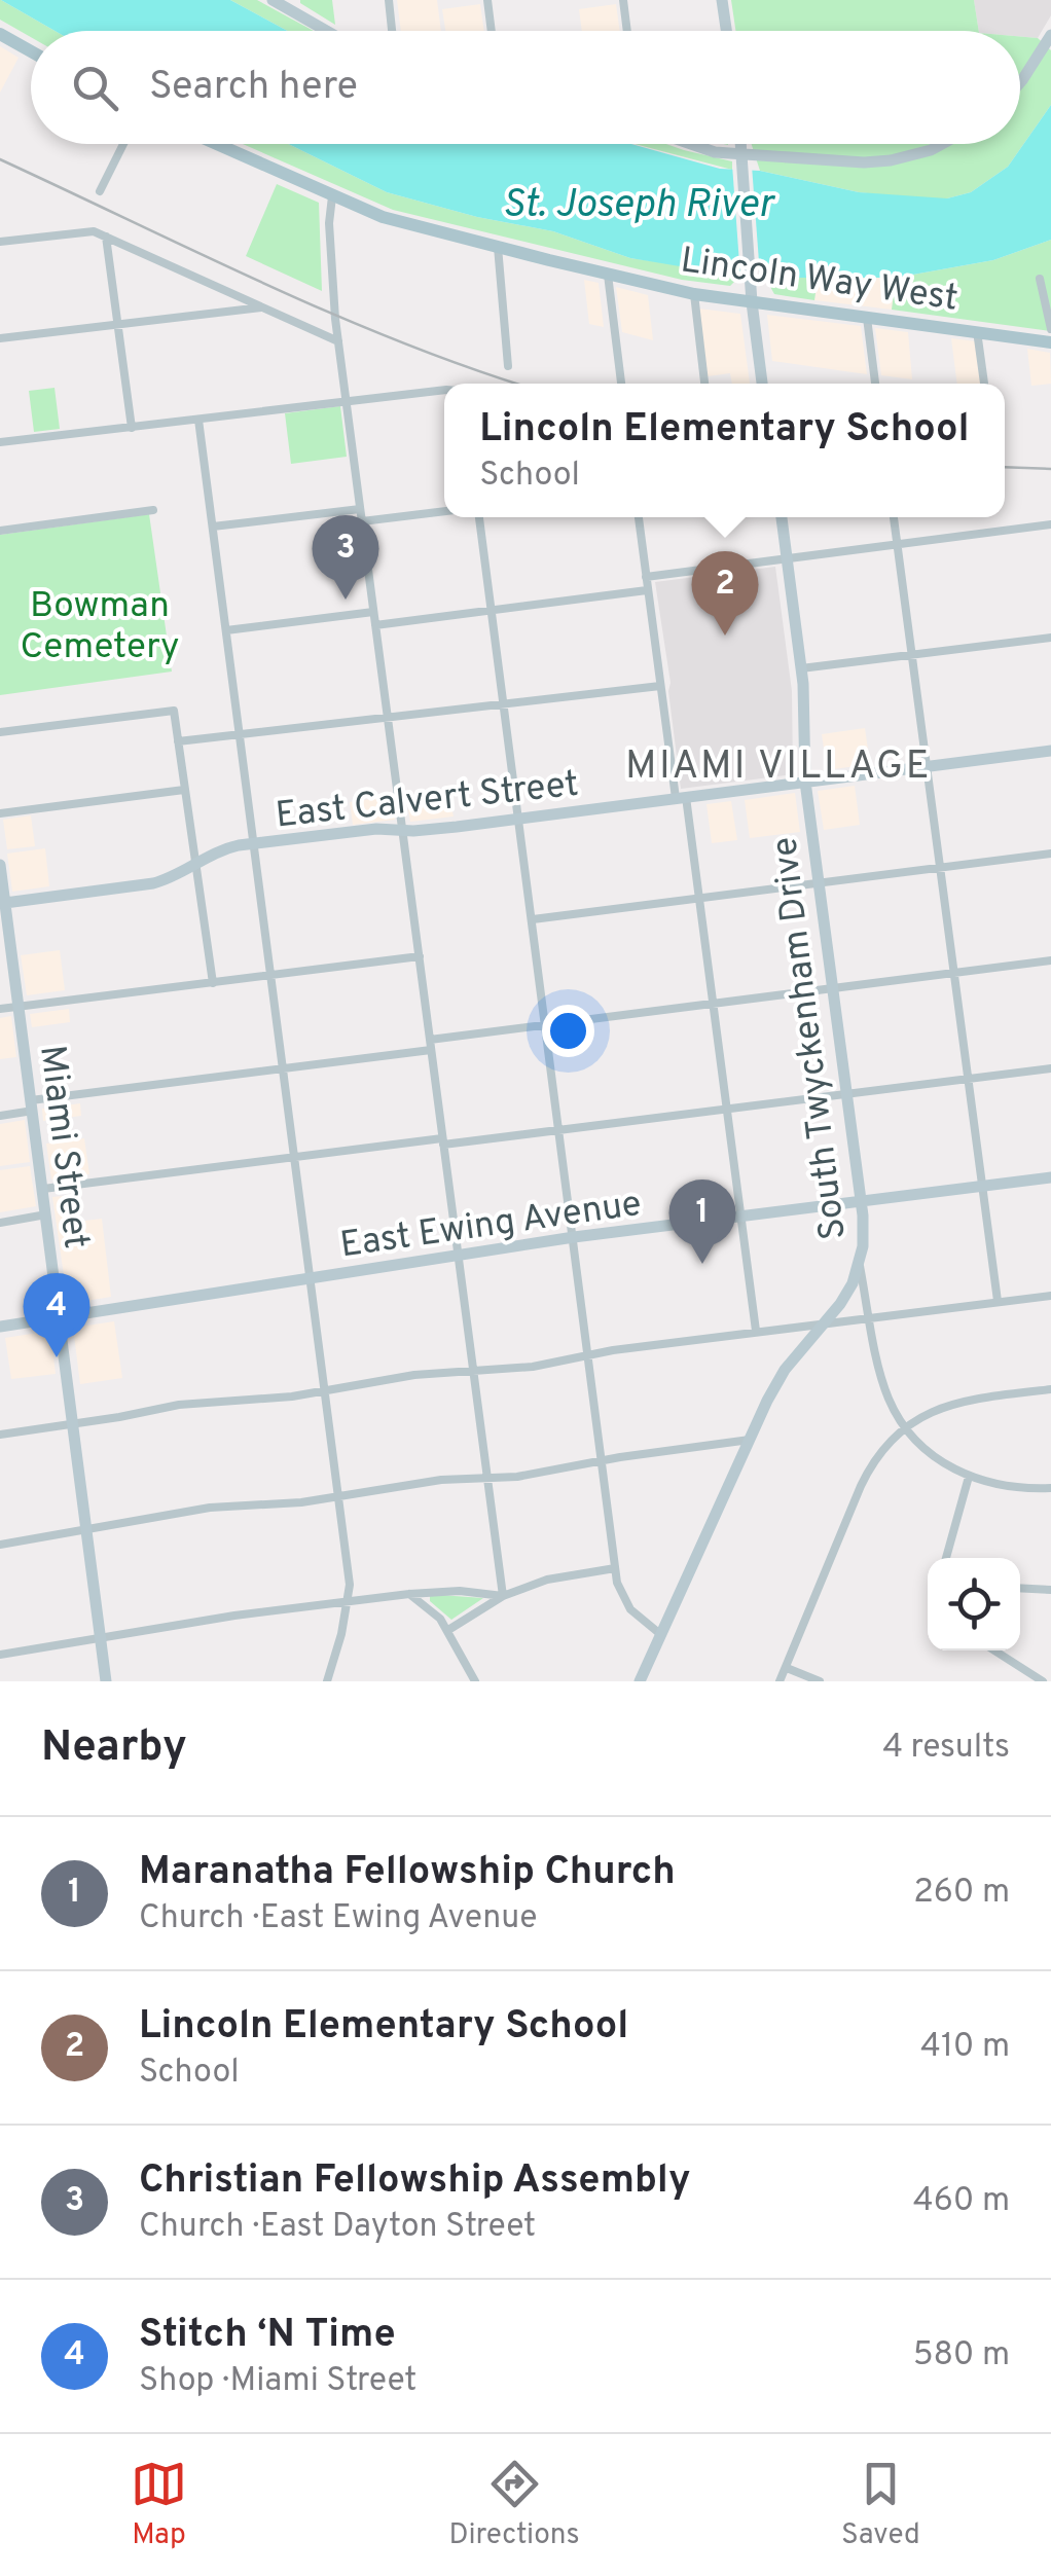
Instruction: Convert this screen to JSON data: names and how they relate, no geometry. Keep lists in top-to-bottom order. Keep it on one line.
{"streets":{"main road":["Lincoln Way West"],"street":["East Calvert Street","South Twyckenham Drive","Miami Street","East Ewing Avenue"]},"crossings":[["East Calvert Street","South Twyckenham Drive"],["East Calvert Street","Miami Street"],["South Twyckenham Drive","East Ewing Avenue"],["Miami Street","East Ewing Avenue"]],"districts":["MIAMI VILLAGE"],"water":["St. Joseph River"],"parks":["Bowman Cemetery"],"page":{"search":"Search here","popup":["Lincoln Elementary School","School"],"pins":["3","2","1","4"],"heading":["Nearby","4 results"],"list":[{"mark":"1","name":"Maranatha Fellowship Church","note":"Church · East Ewing Avenue","value":"260 m"},{"mark":"2","name":"Lincoln Elementary School","note":"School","value":"410 m"},{"mark":"3","name":"Christian Fellowship Assembly","note":"Church · East Dayton Street","value":"460 m"},{"mark":"4","name":"Stitch ‘N Time","note":"Shop · Miami Street","value":"580 m"}],"nav":["Map","Directions","Saved"]}}
